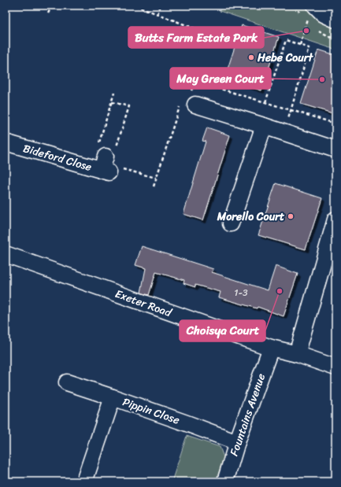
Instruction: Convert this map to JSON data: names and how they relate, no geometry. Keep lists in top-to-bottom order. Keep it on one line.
{"streets":{"street":["Bideford Close","Exeter Road","Pippin Close","Fountains Avenue"]},"crossings":[["Exeter Road","Fountains Avenue"],["Pippin Close","Fountains Avenue"]],"places":["Butts Farm Estate Park","Hebe Court","May Green Court","Morello Court","Choisya Court"],"house_numbers":["1-3"]}
